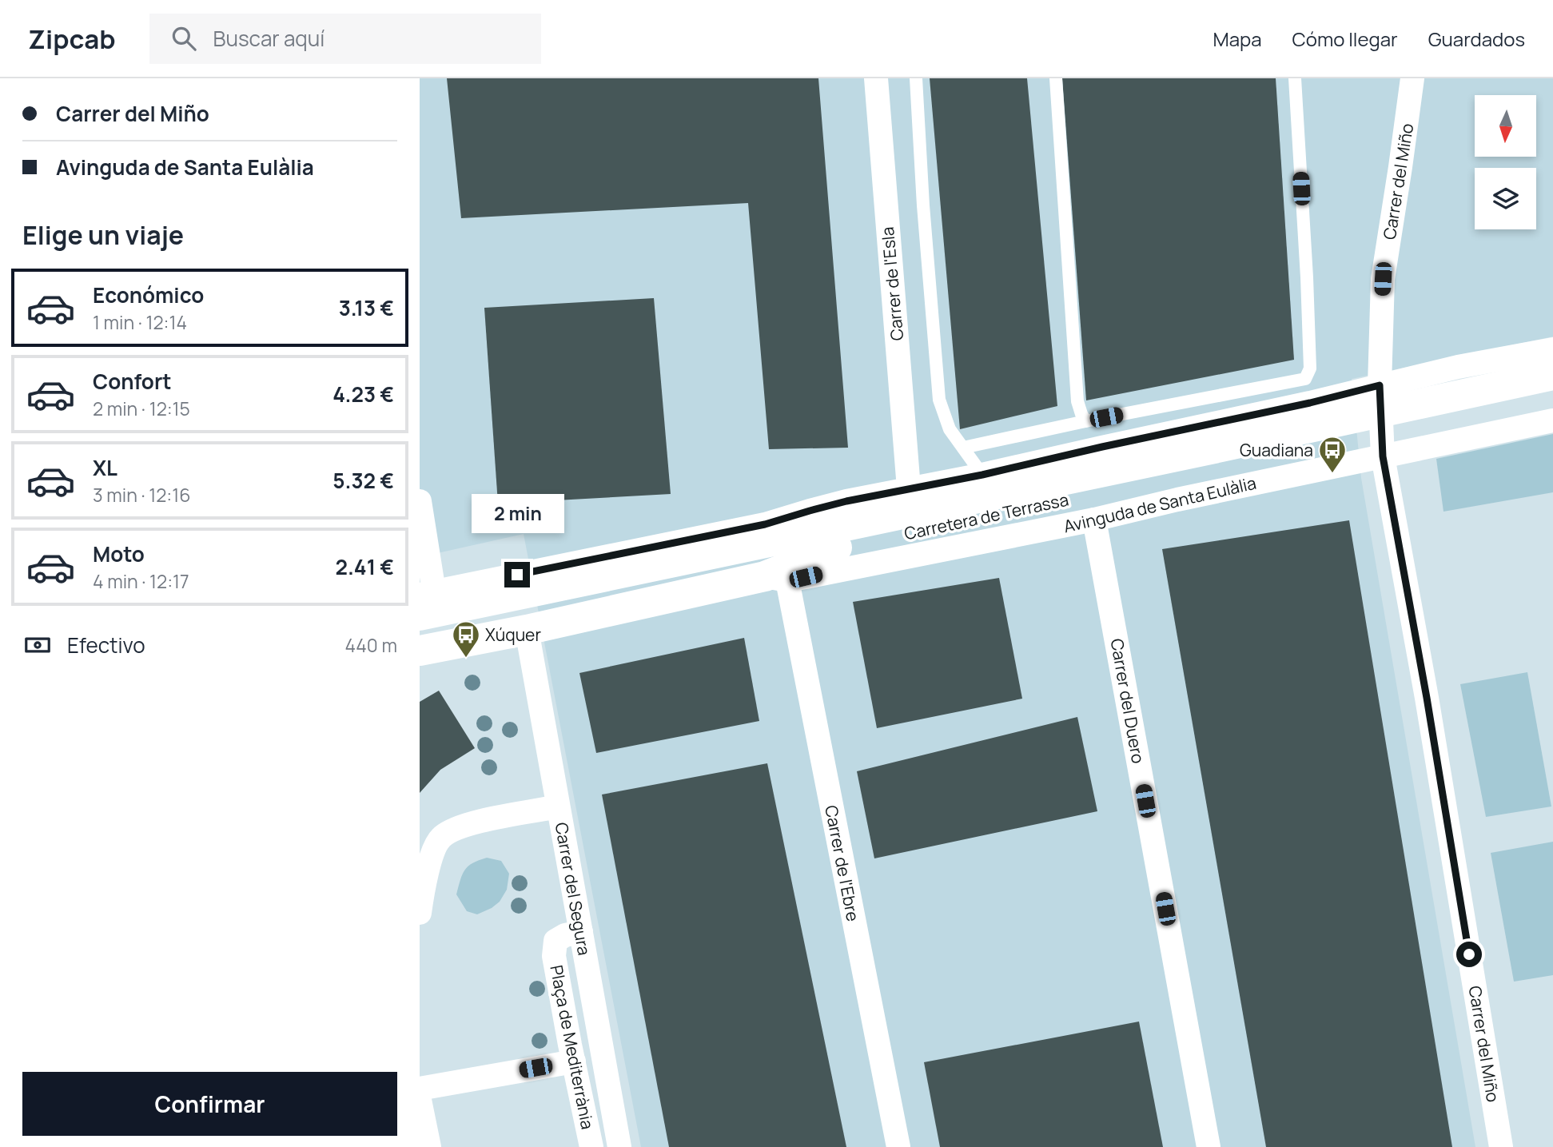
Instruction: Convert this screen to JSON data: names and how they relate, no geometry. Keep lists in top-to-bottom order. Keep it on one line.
{"streets":{"main road":["Carretera de Terrassa"],"street":["Carrer del Miño","Carrer de l'Esla","Avinguda de Santa Eulàlia","Carrer del Duero","Carrer de l'Ebre","Carrer del Segura","Plaça de Mediterrània"]},"crossings":[["Carrer del Miño","Avinguda de Santa Eulàlia"],["Carrer de l'Esla","Carretera de Terrassa"],["Avinguda de Santa Eulàlia","Carrer del Duero"],["Avinguda de Santa Eulàlia","Carrer de l'Ebre"],["Carrer del Segura","Plaça de Mediterrània"]],"places":{"bus stop":["Guadiana","Xúquer"]},"north":"bottom","page":{"header":"Zipcab","search":"Buscar aquí","nav":["Mapa","Cómo llegar","Guardados"],"banner":["Carrer del Miño","Avinguda de Santa Eulàlia"],"heading":"Elige un viaje","list":[{"name":"Económico","note":"1 min · 12:14","value":"3.13 €"},{"name":"Confort","note":"2 min · 12:15","value":"4.23 €"},{"name":"XL","note":"3 min · 12:16","value":"5.32 €"},{"name":"Moto","note":"4 min · 12:17","value":"2.41 €"}],"bubble":"2 min","pay":["Efectivo","440 m"],"buttons":"Confirmar"}}
